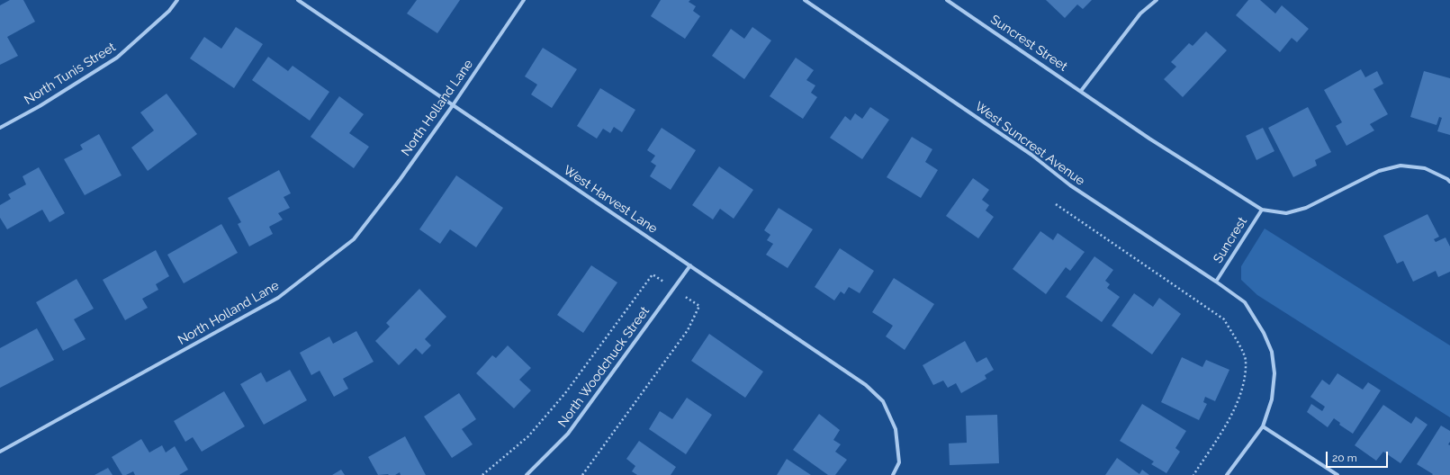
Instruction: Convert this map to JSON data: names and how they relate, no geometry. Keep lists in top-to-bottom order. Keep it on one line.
{"streets":{"street":["Suncrest Street","North Tunis Street","North Holland Lane","West Suncrest Avenue","West Harvest Lane","Suncrest","North Woodchuck Street"]},"crossings":[["North Holland Lane","West Harvest Lane"],["West Suncrest Avenue","Suncrest"],["West Harvest Lane","North Woodchuck Street"]],"scale_bar":"20 m"}
